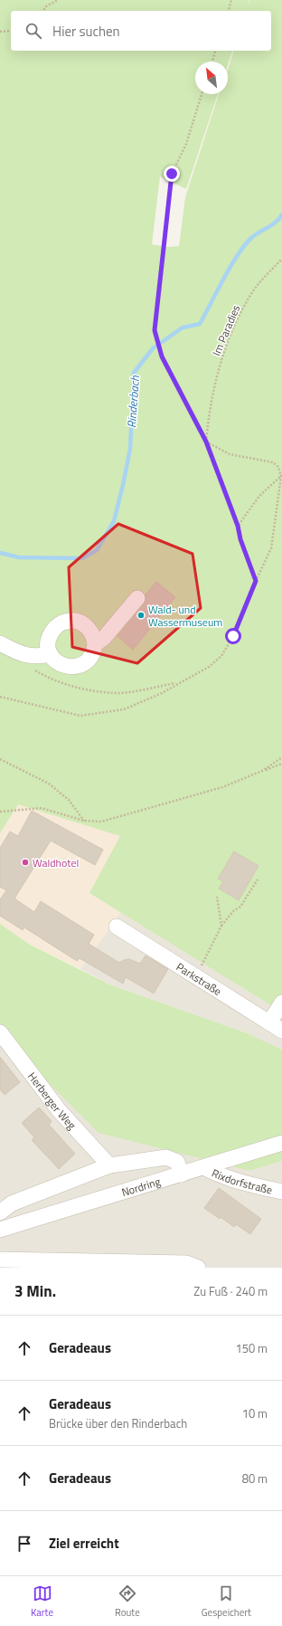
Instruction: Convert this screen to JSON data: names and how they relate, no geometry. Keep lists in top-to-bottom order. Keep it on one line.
{"streets":{"street":["Parkstraße","Herberger Weg","Rixdorfstraße","Nordring"],"path":["Im Paradies"]},"crossings":[["Rixdorfstraße","Nordring"]],"water":["Rinderbach"],"places":["Wald- und Wassermuseum","Waldhotel"],"north":"top left","page":{"search":"Hier suchen","heading":["3 Min.","Zu Fuß · 240 m"],"list":[["Geradeaus","150 m"],["Geradeaus","Brücke über den Rinderbach","10 m"],["Geradeaus","80 m"],"Ziel erreicht"],"nav":["Karte","Route","Gespeichert"]}}
